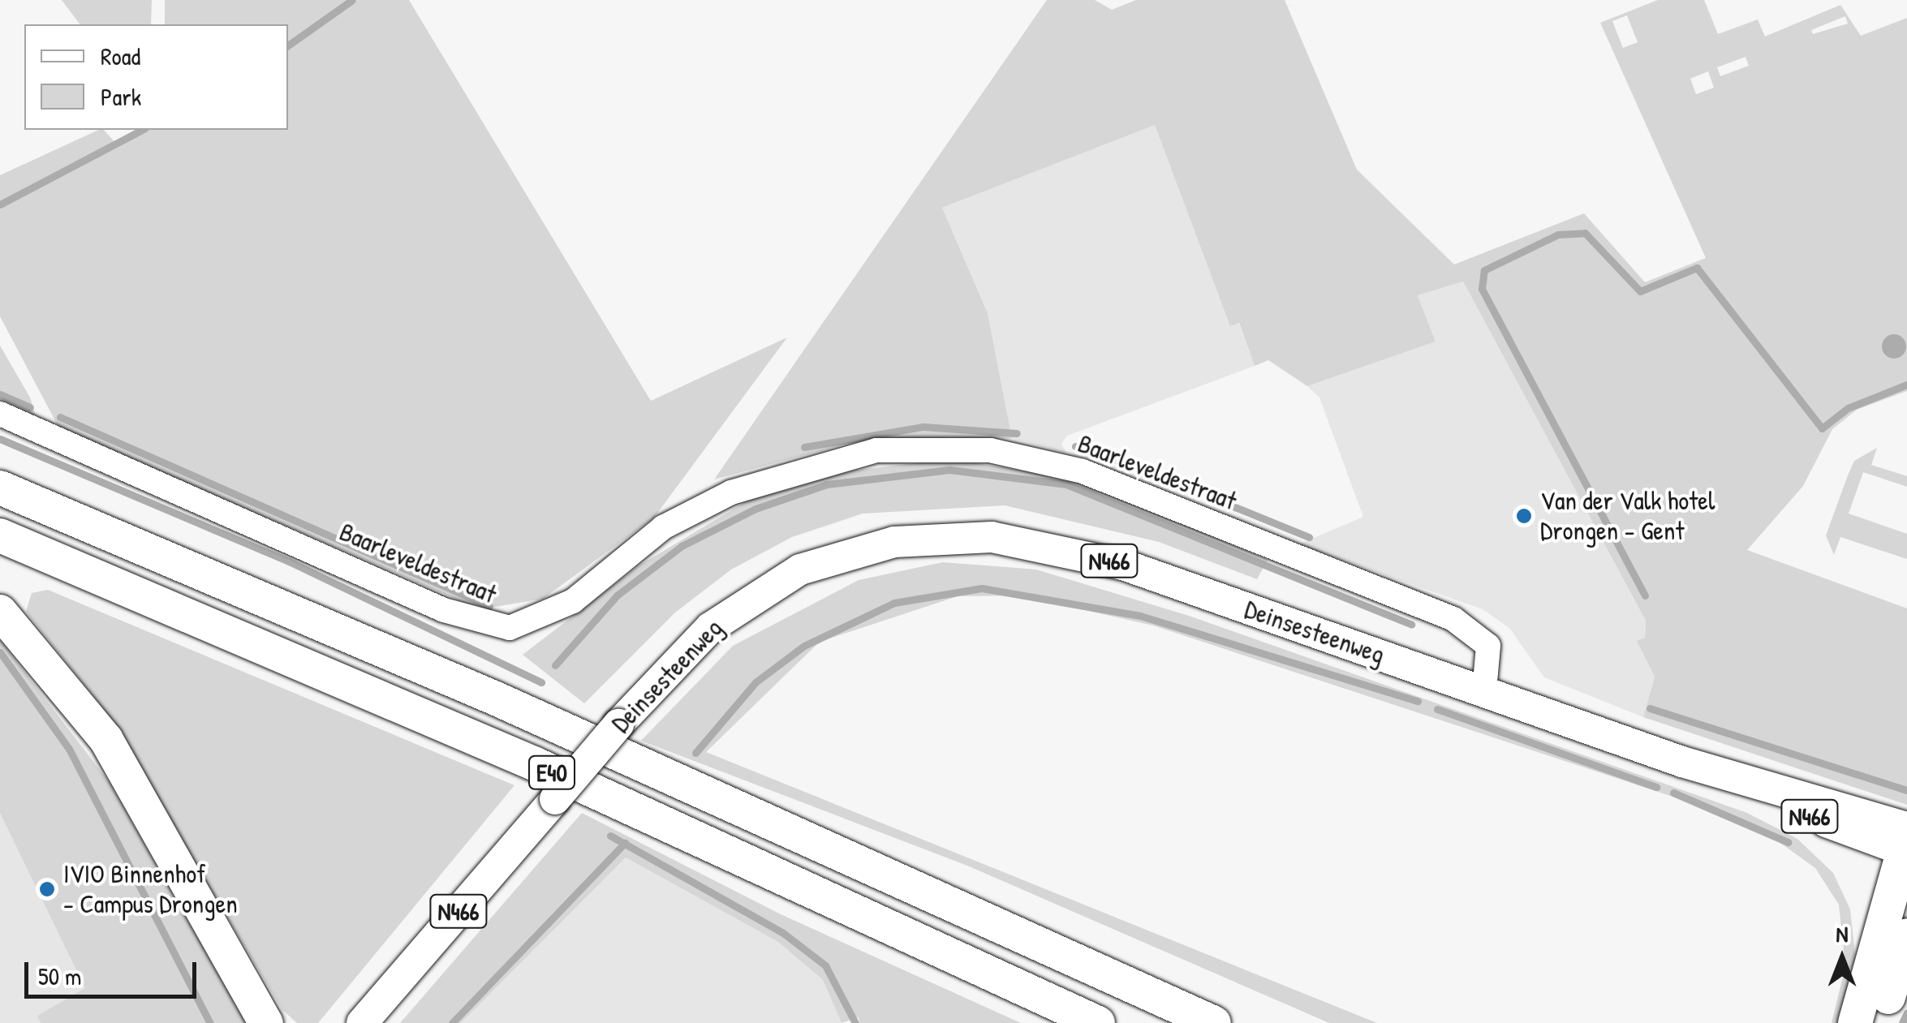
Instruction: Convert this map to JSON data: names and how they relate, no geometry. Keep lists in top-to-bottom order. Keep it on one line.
{"streets":{"highway":["E40"],"main road":["N466","Deinsesteenweg"],"street":["Baarleveldestraat"]},"crossings":[["Baarleveldestraat","Deinsesteenweg"]],"places":["Van der Valk hotel Drongen - Gent","IVIO Binnenhof - Campus Drongen"],"legend":["Road","Park"],"scale_bar":"50 m","north":"top"}
